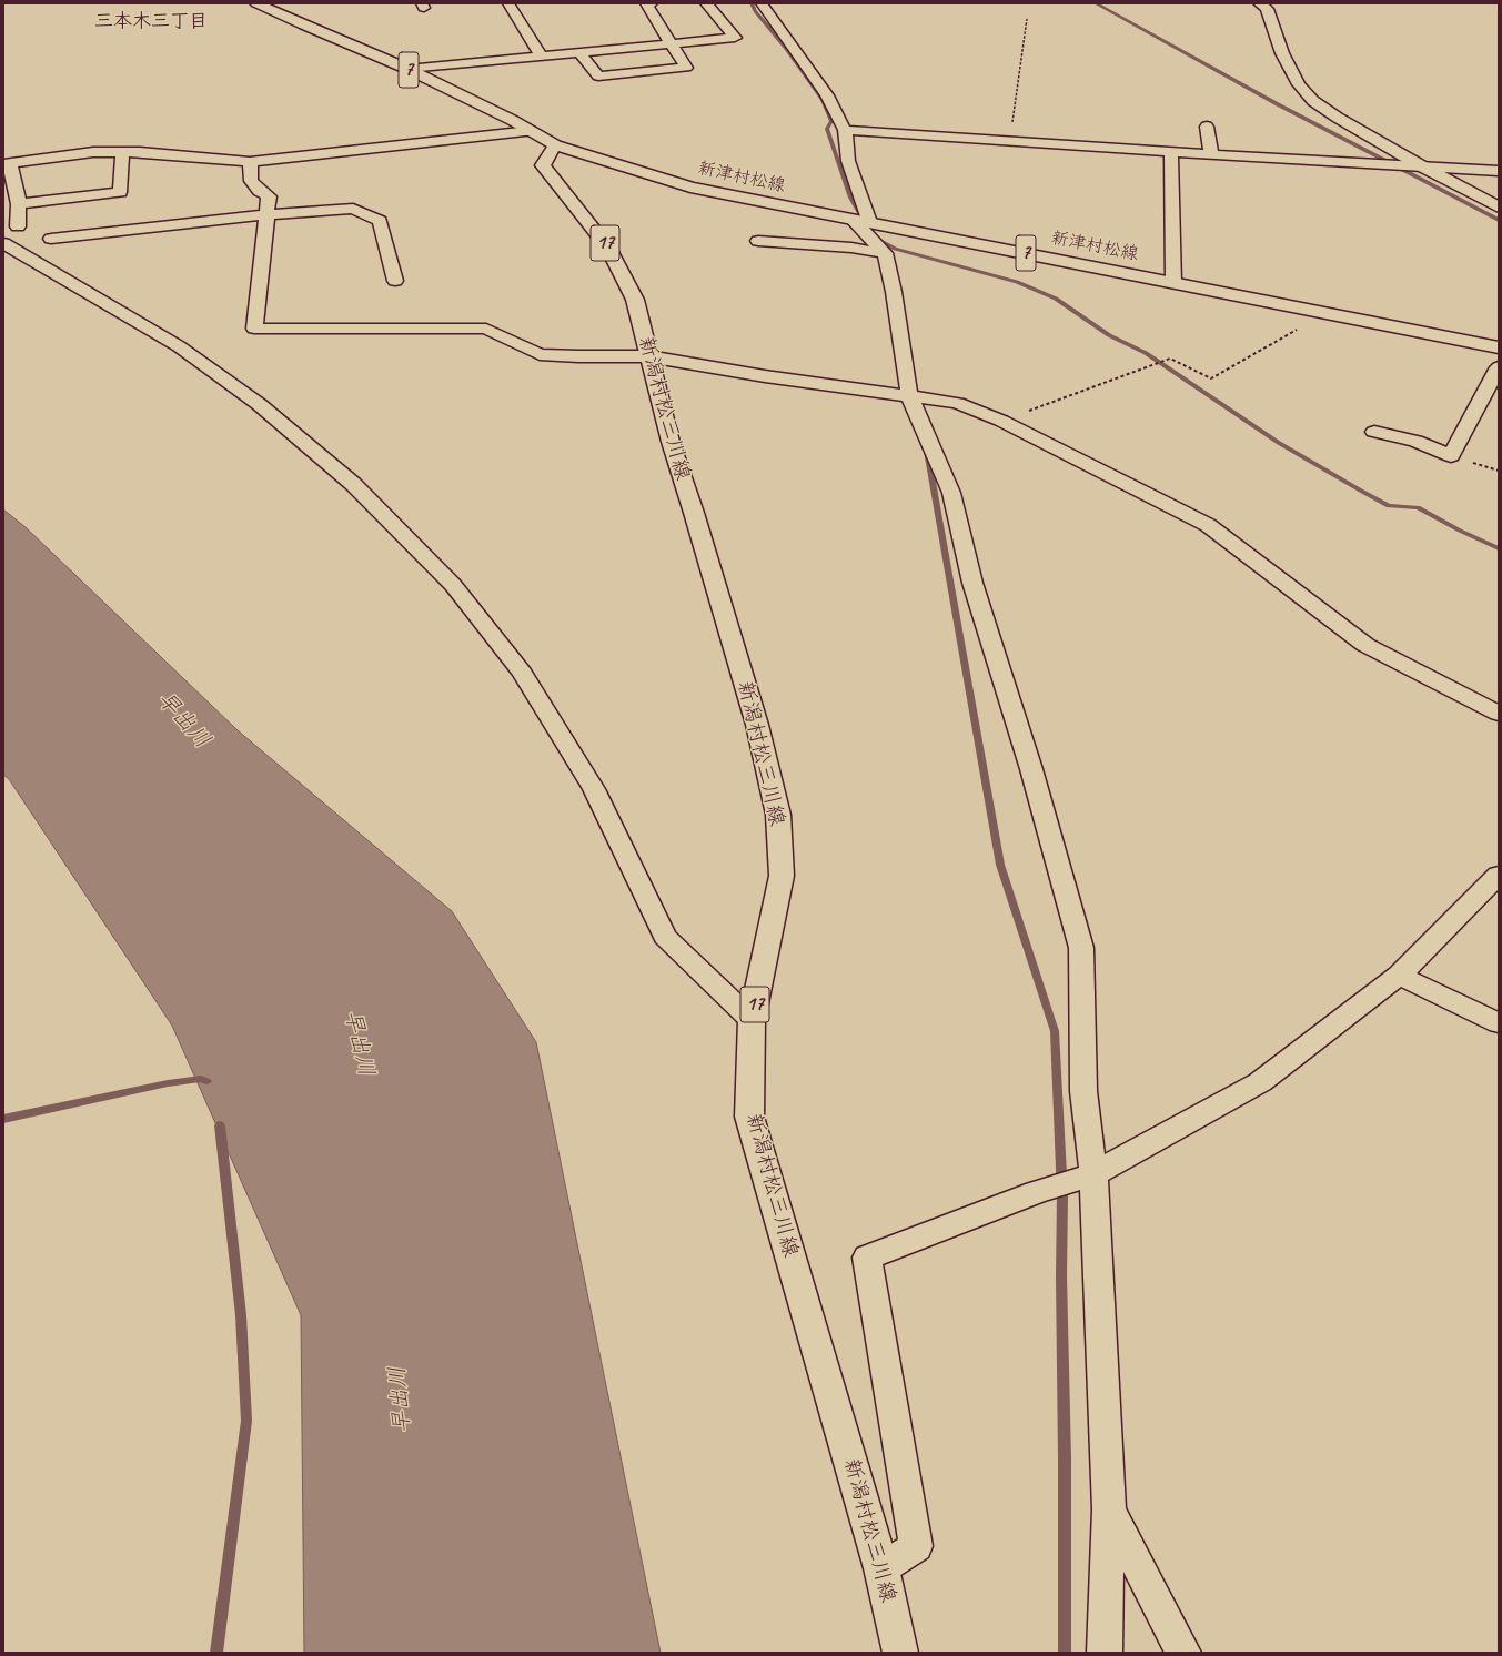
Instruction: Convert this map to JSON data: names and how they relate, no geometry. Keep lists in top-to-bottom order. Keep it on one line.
{"streets":{"main road":["7","新津村松線","17","新潟村松三川線"]},"crossings":[["7","新津村松線"],["7","新潟村松三川線"],["新津村松線","新潟村松三川線"]],"districts":["三本木三丁目"],"water":["早出川"]}
